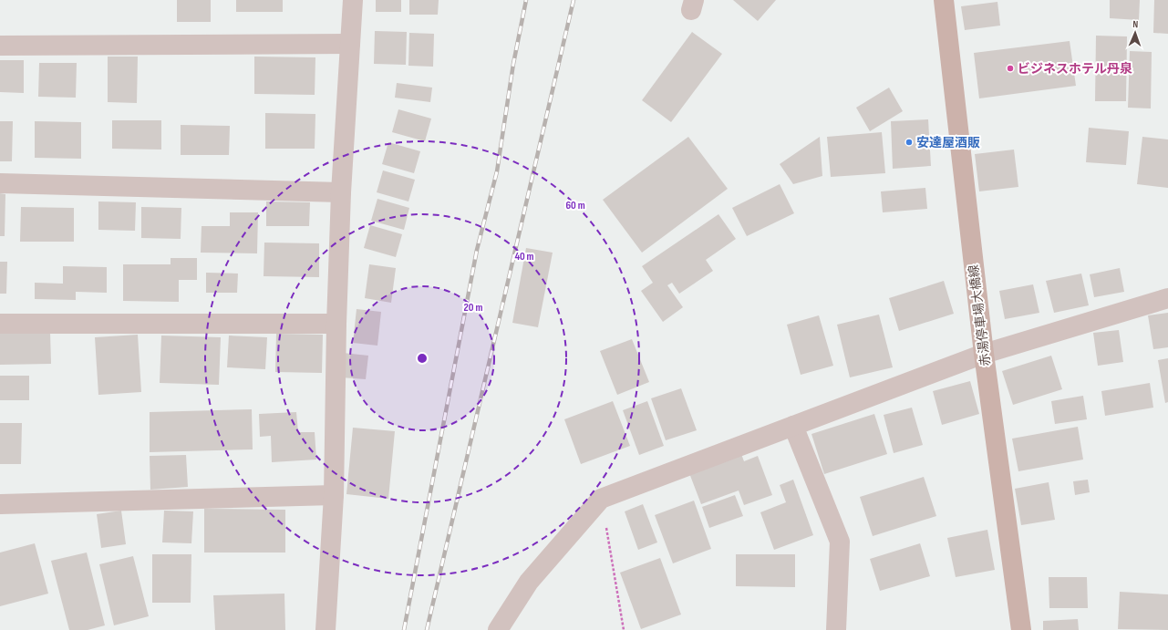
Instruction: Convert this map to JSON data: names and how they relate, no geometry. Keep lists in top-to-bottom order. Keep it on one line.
{"streets":{"main road":["赤湯停車場大橋線"]},"places":["ビジネスホテル丹泉","安達屋酒販"],"north":"top","rings":["60 m","40 m","20 m"]}
